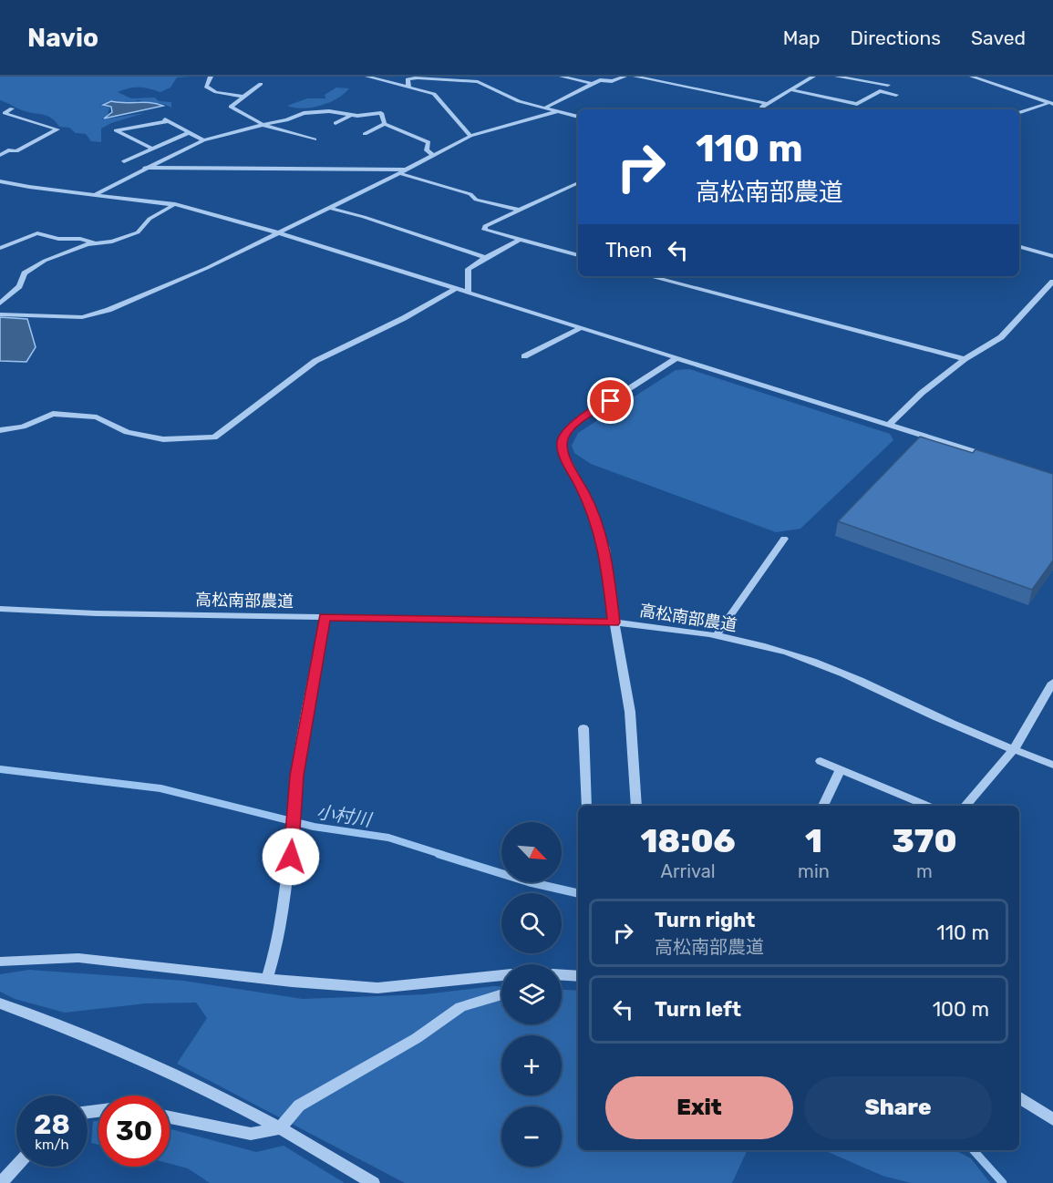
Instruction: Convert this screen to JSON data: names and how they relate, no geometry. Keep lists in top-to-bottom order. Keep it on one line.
{"streets":{"street":["高松南部農道"]},"water":["小村川"],"north":"bottom right","page":{"header":"Navio","nav":["Map","Directions","Saved"],"turn":["110 m","高松南部農道"],"then":"Then","eta":["18:06","Arrival","1","min","370","m"],"map_buttons":["+","−"],"list":[{"name":"Turn right","note":"高松南部農道","value":"110 m"},{"name":"Turn left","value":"100 m"}],"buttons":["Exit","Share"],"speed":"28 km/h","limit":"30"}}
